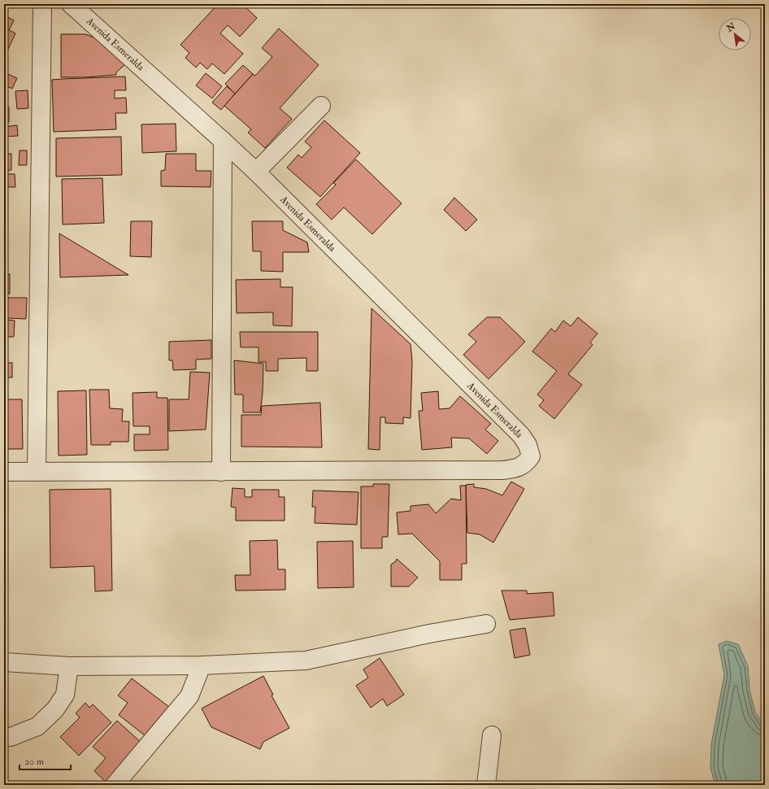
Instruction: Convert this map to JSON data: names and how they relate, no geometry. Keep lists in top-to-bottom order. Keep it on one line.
{"streets":{"street":["Avenida Esmeralda"]},"scale_bar":"20 m","north":"top left"}
